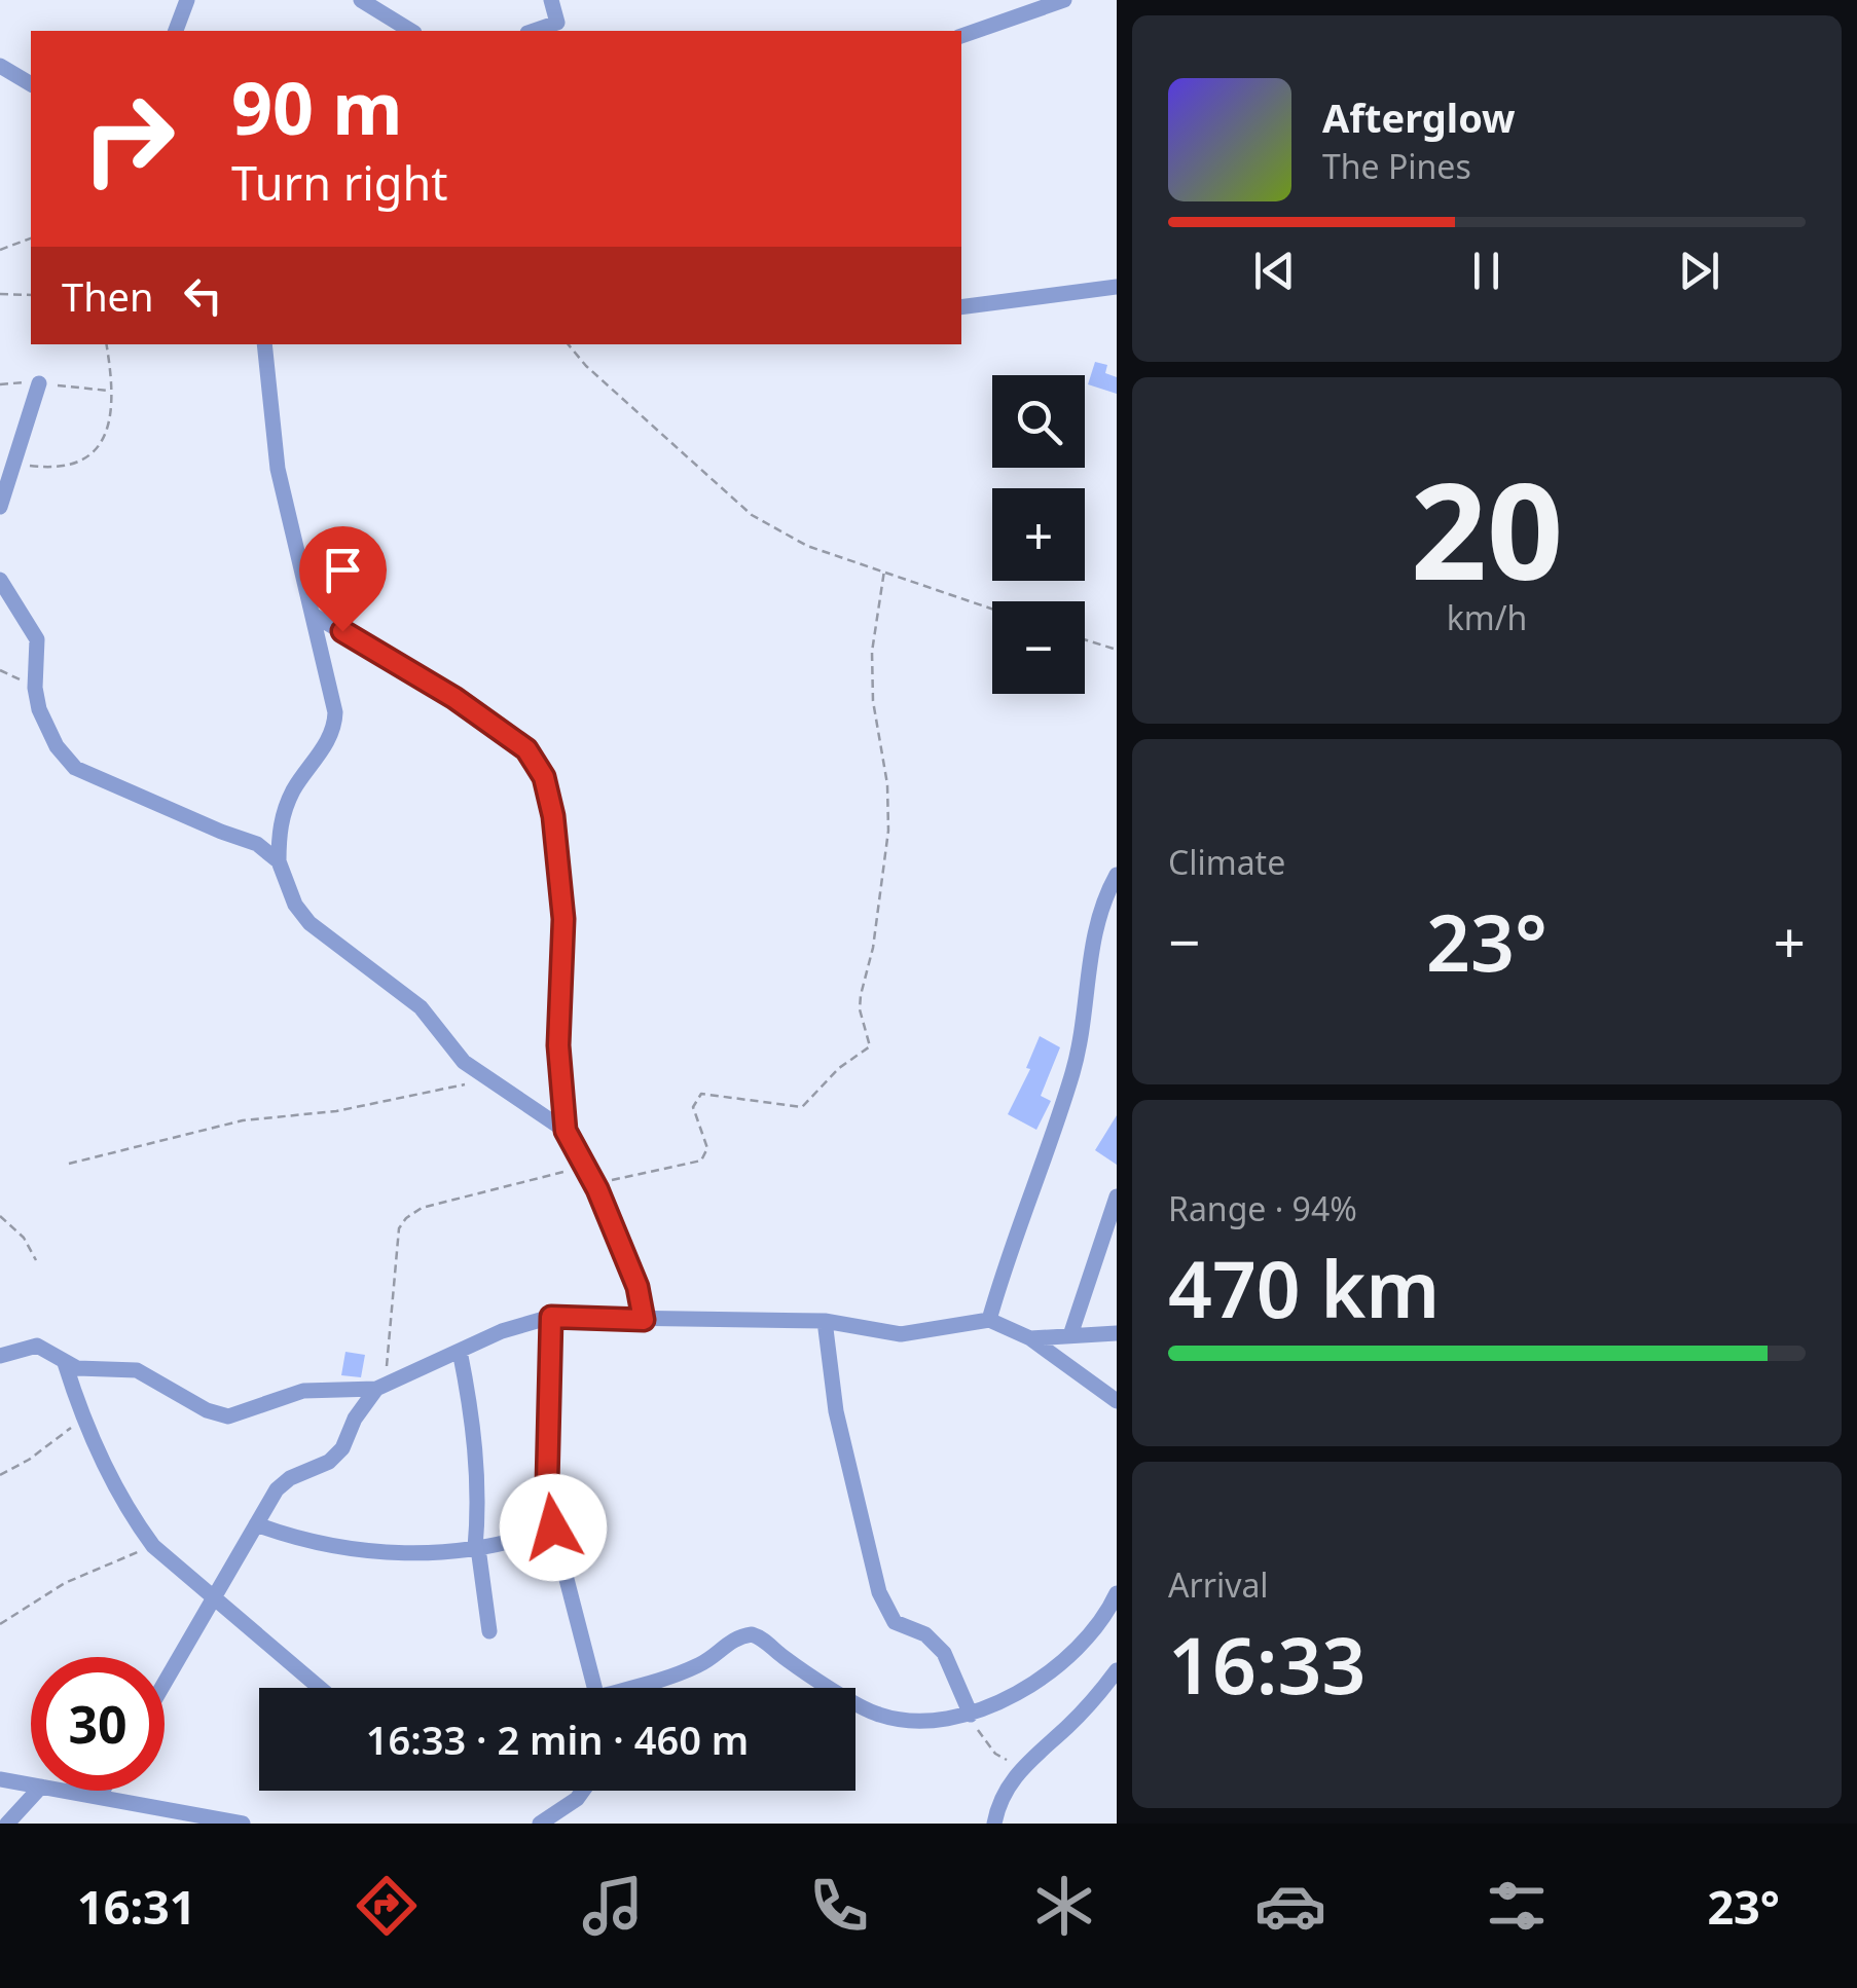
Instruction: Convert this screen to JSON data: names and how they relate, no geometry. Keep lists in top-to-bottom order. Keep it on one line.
{"page":{"turn":["90 m","Turn right"],"song":["Afterglow","The Pines"],"then":"Then","map_buttons":["+","−"],"tile":[["20","km/h"],"Climate",["Range · 94%","470 km"],["Arrival","16:33"]],"heat":["−","23°","+"],"limit":"30","trip":"16:33 · 2 min · 460 m","tabs":["16:31","23°"]}}
